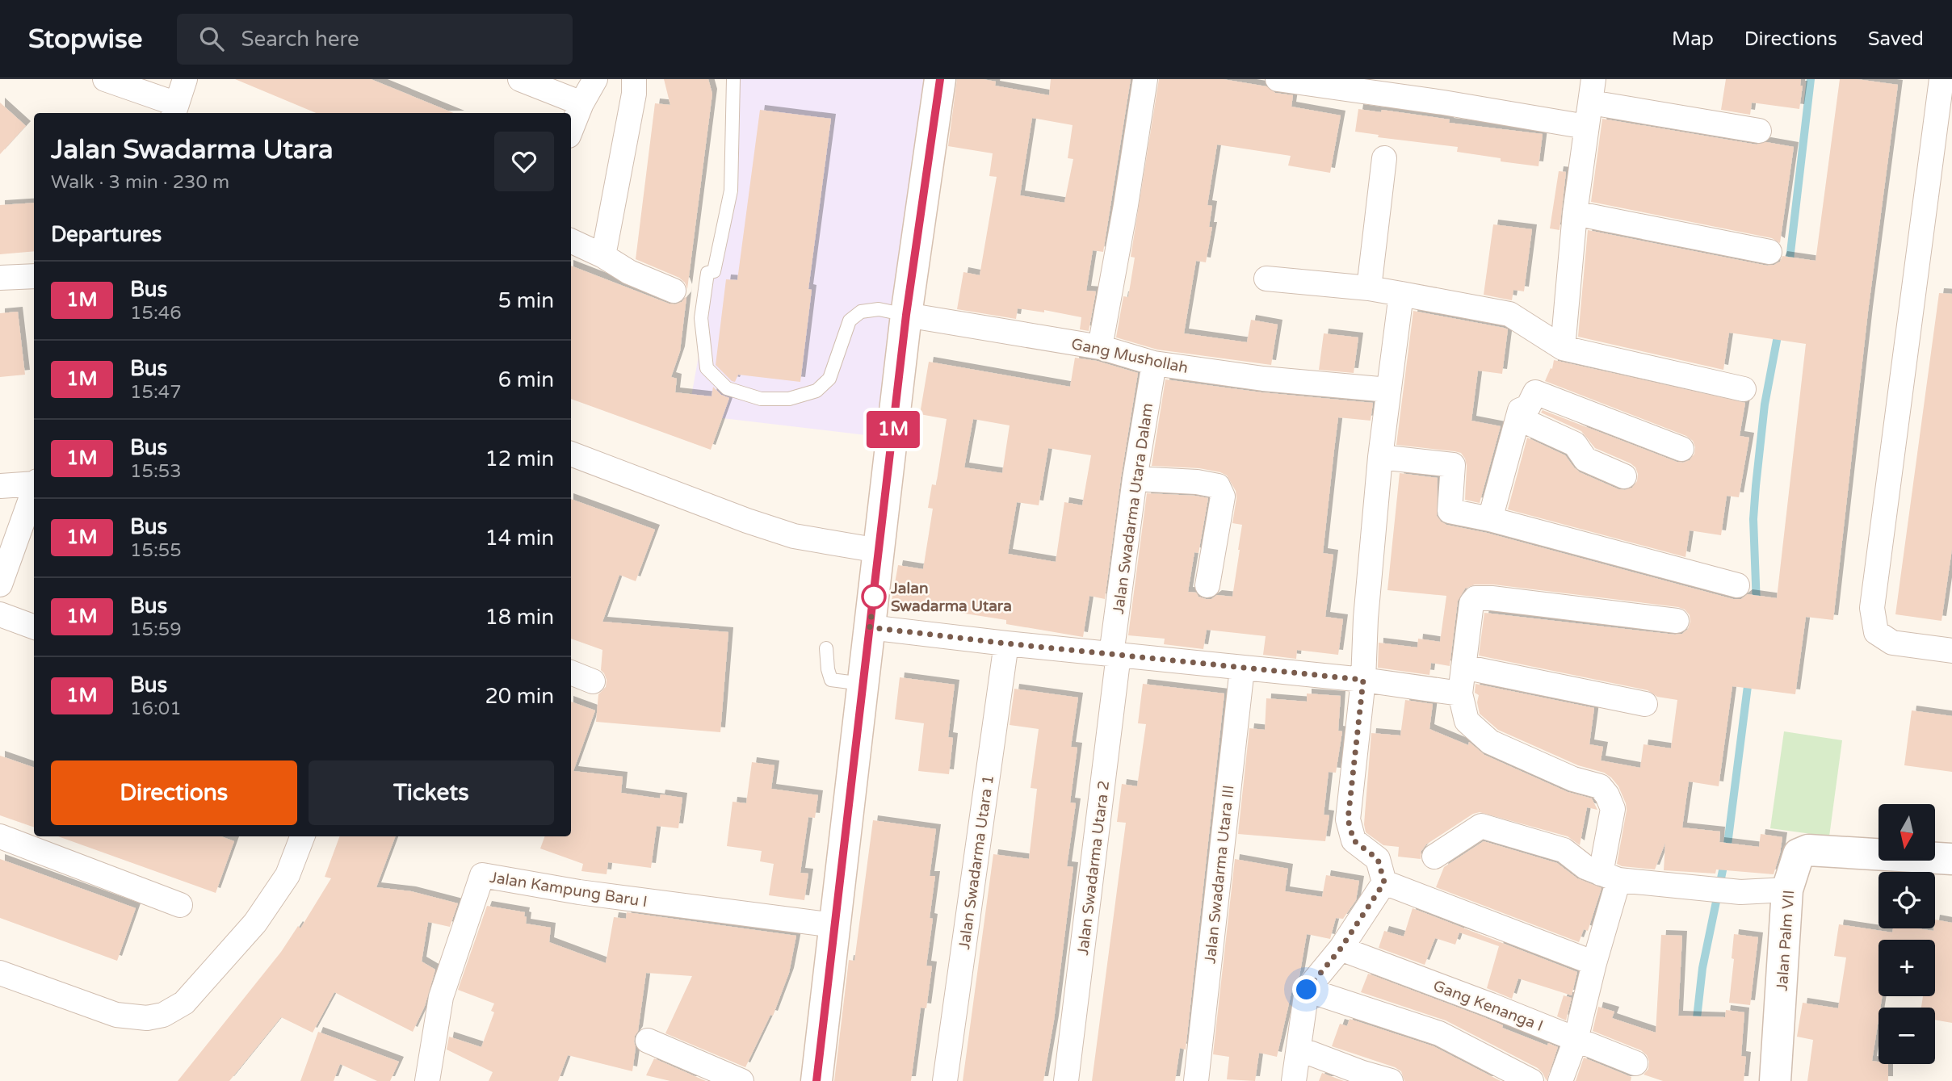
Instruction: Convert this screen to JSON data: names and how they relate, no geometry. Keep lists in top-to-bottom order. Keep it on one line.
{"streets":{"main road":["Jalan Palm VII"],"street":["Gang Mushollah","Jalan Swadarma Utara Dalam","Jalan Swadarma Utara 1","Jalan Swadarma Utara 2","Jalan Swadarma Utara III","Jalan Kampung Baru I","Gang Kenanga I"]},"crossings":[["Gang Mushollah","Jalan Swadarma Utara Dalam"],["Jalan Swadarma Utara Dalam","Jalan Swadarma Utara 2"]],"places":["Jalan Swadarma Utara"],"lines":["bus line 1M"],"north":"bottom","page":{"header":"Stopwise","search":"Search here","nav":["Map","Directions","Saved"],"on_map":"1M","heading":[["Jalan Swadarma Utara","Walk · 3 min · 230 m"],"Departures"],"list":[{"mark":"1M","name":"Bus","note":"15:46","value":"5 min"},{"mark":"1M","name":"Bus","note":"15:47","value":"6 min"},{"mark":"1M","name":"Bus","note":"15:53","value":"12 min"},{"mark":"1M","name":"Bus","note":"15:55","value":"14 min"},{"mark":"1M","name":"Bus","note":"15:59","value":"18 min"},{"mark":"1M","name":"Bus","note":"16:01","value":"20 min"}],"buttons":["Directions","Tickets"],"map_buttons":["+","−"]}}
